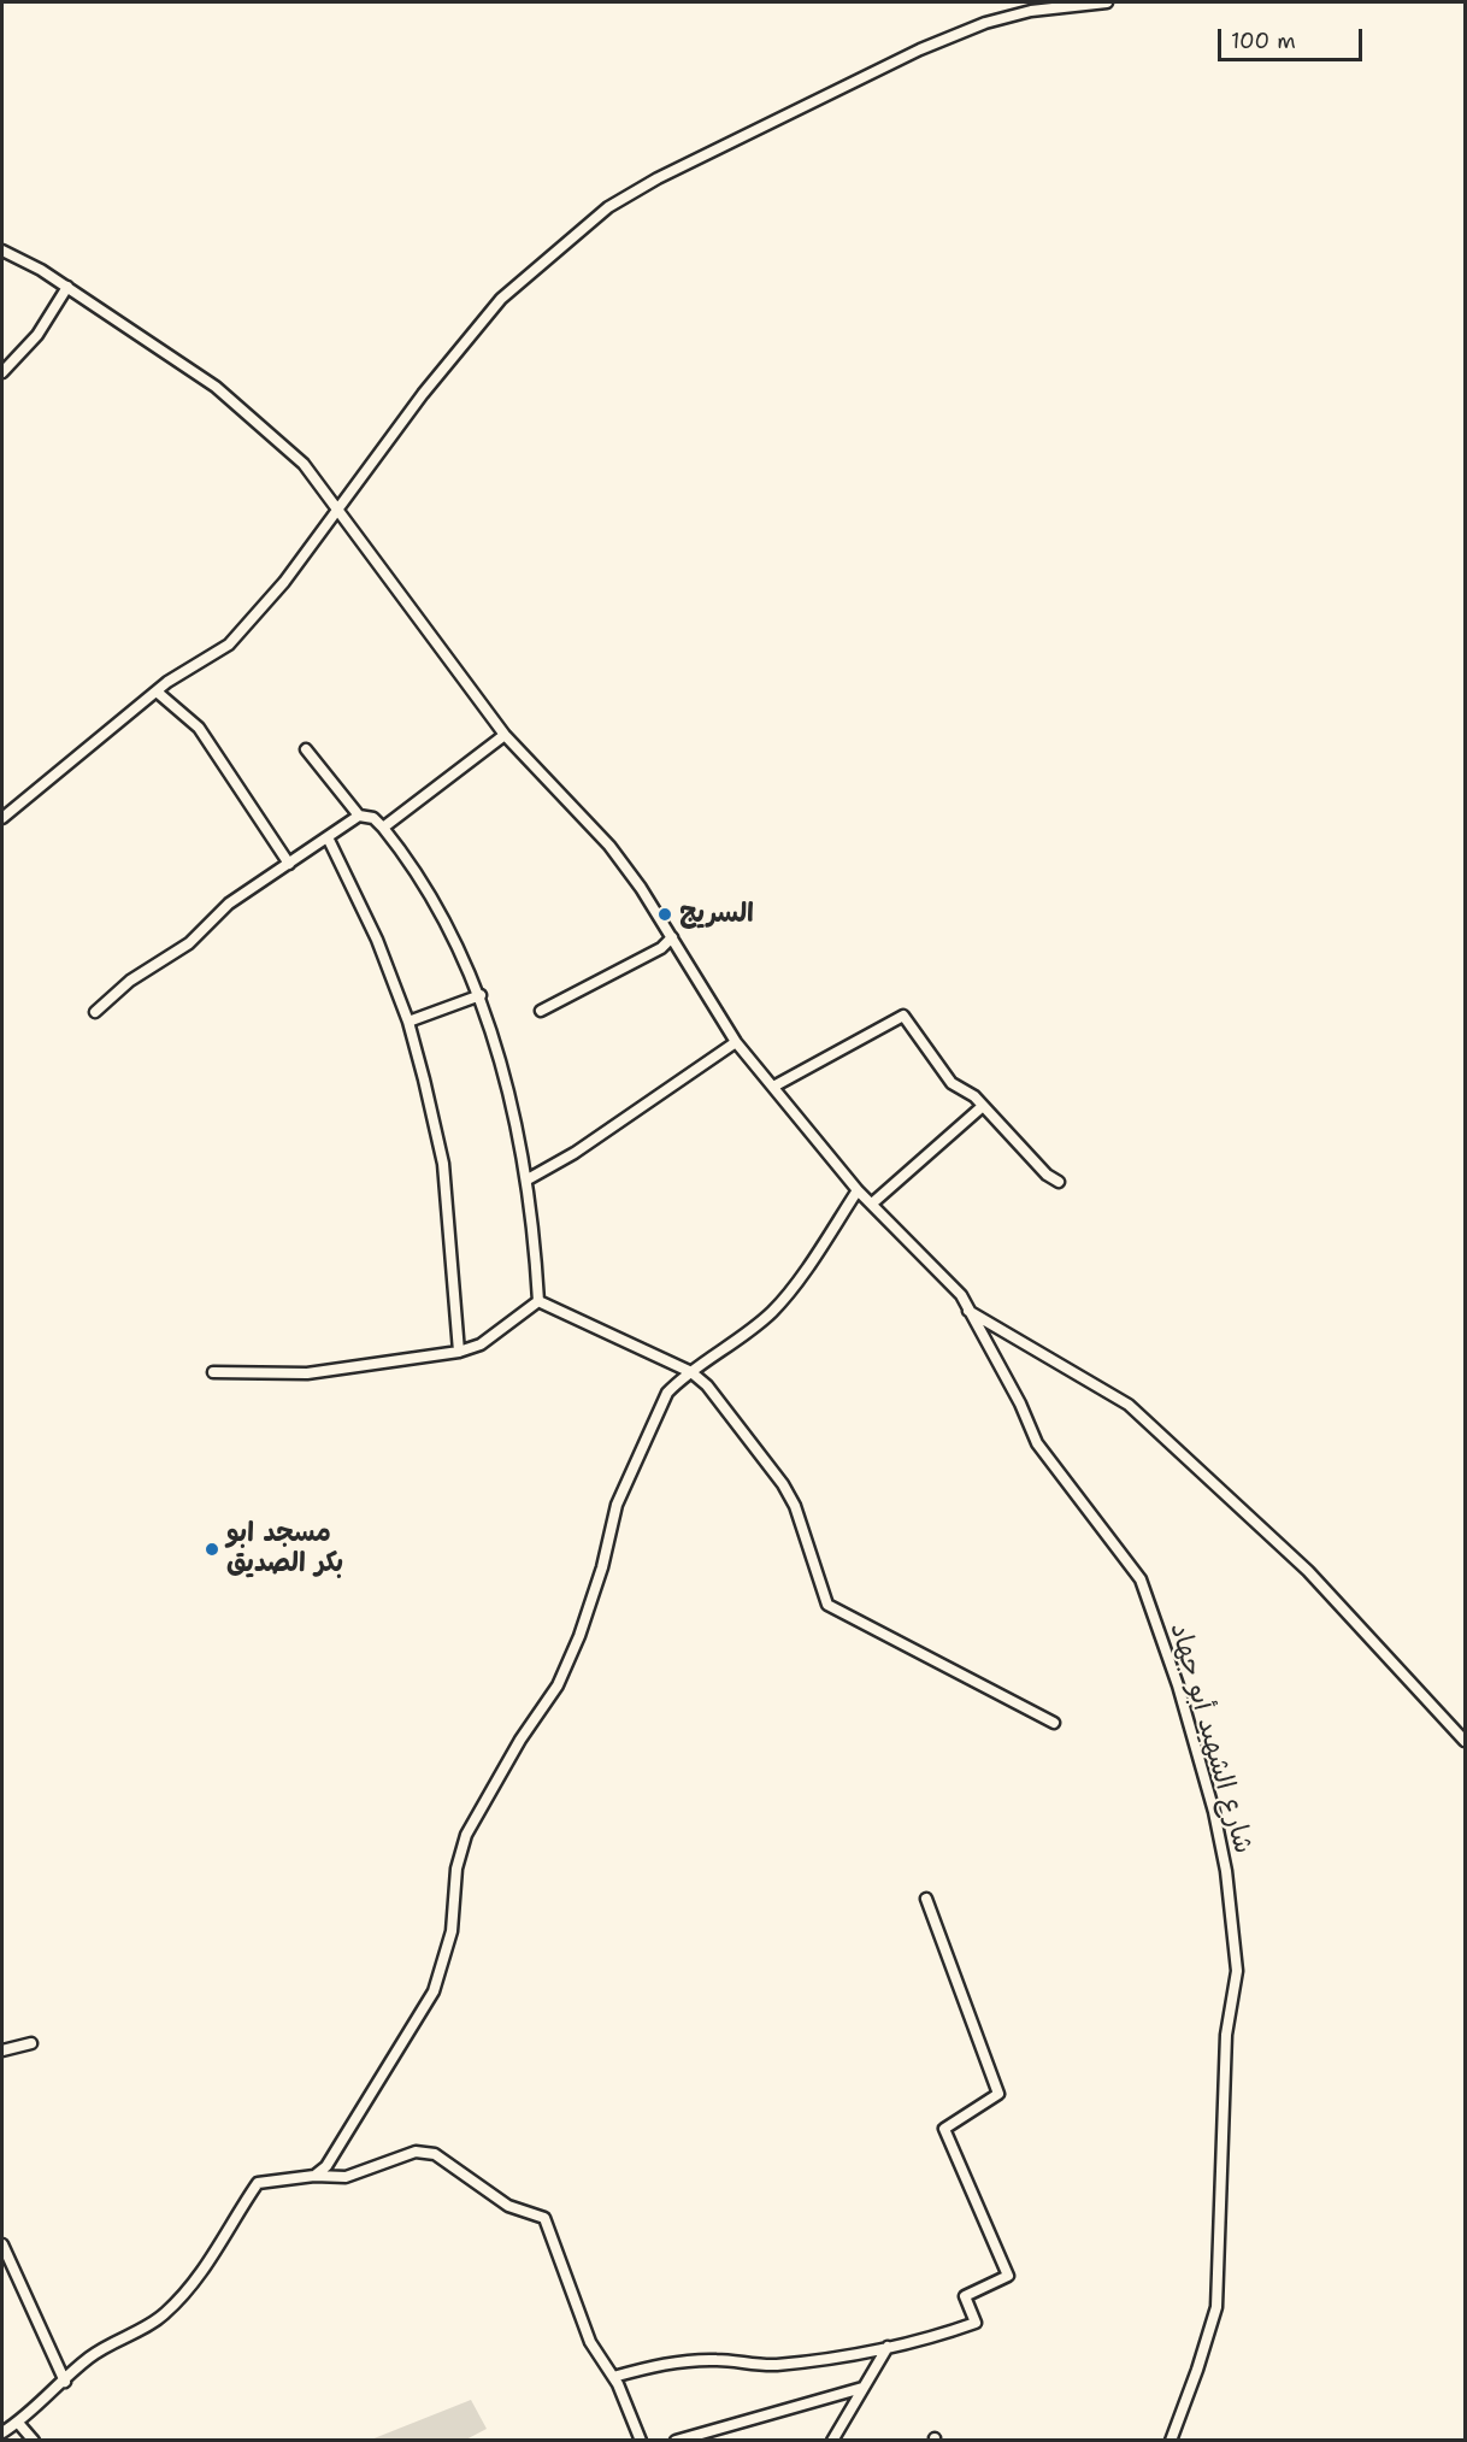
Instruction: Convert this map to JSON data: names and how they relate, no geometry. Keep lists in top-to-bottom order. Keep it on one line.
{"streets":{"street":["شارع الشهيد أبو جهاد"]},"places":["السريج","مسجد ابو بكر الصديق"],"scale_bar":"100 m"}
